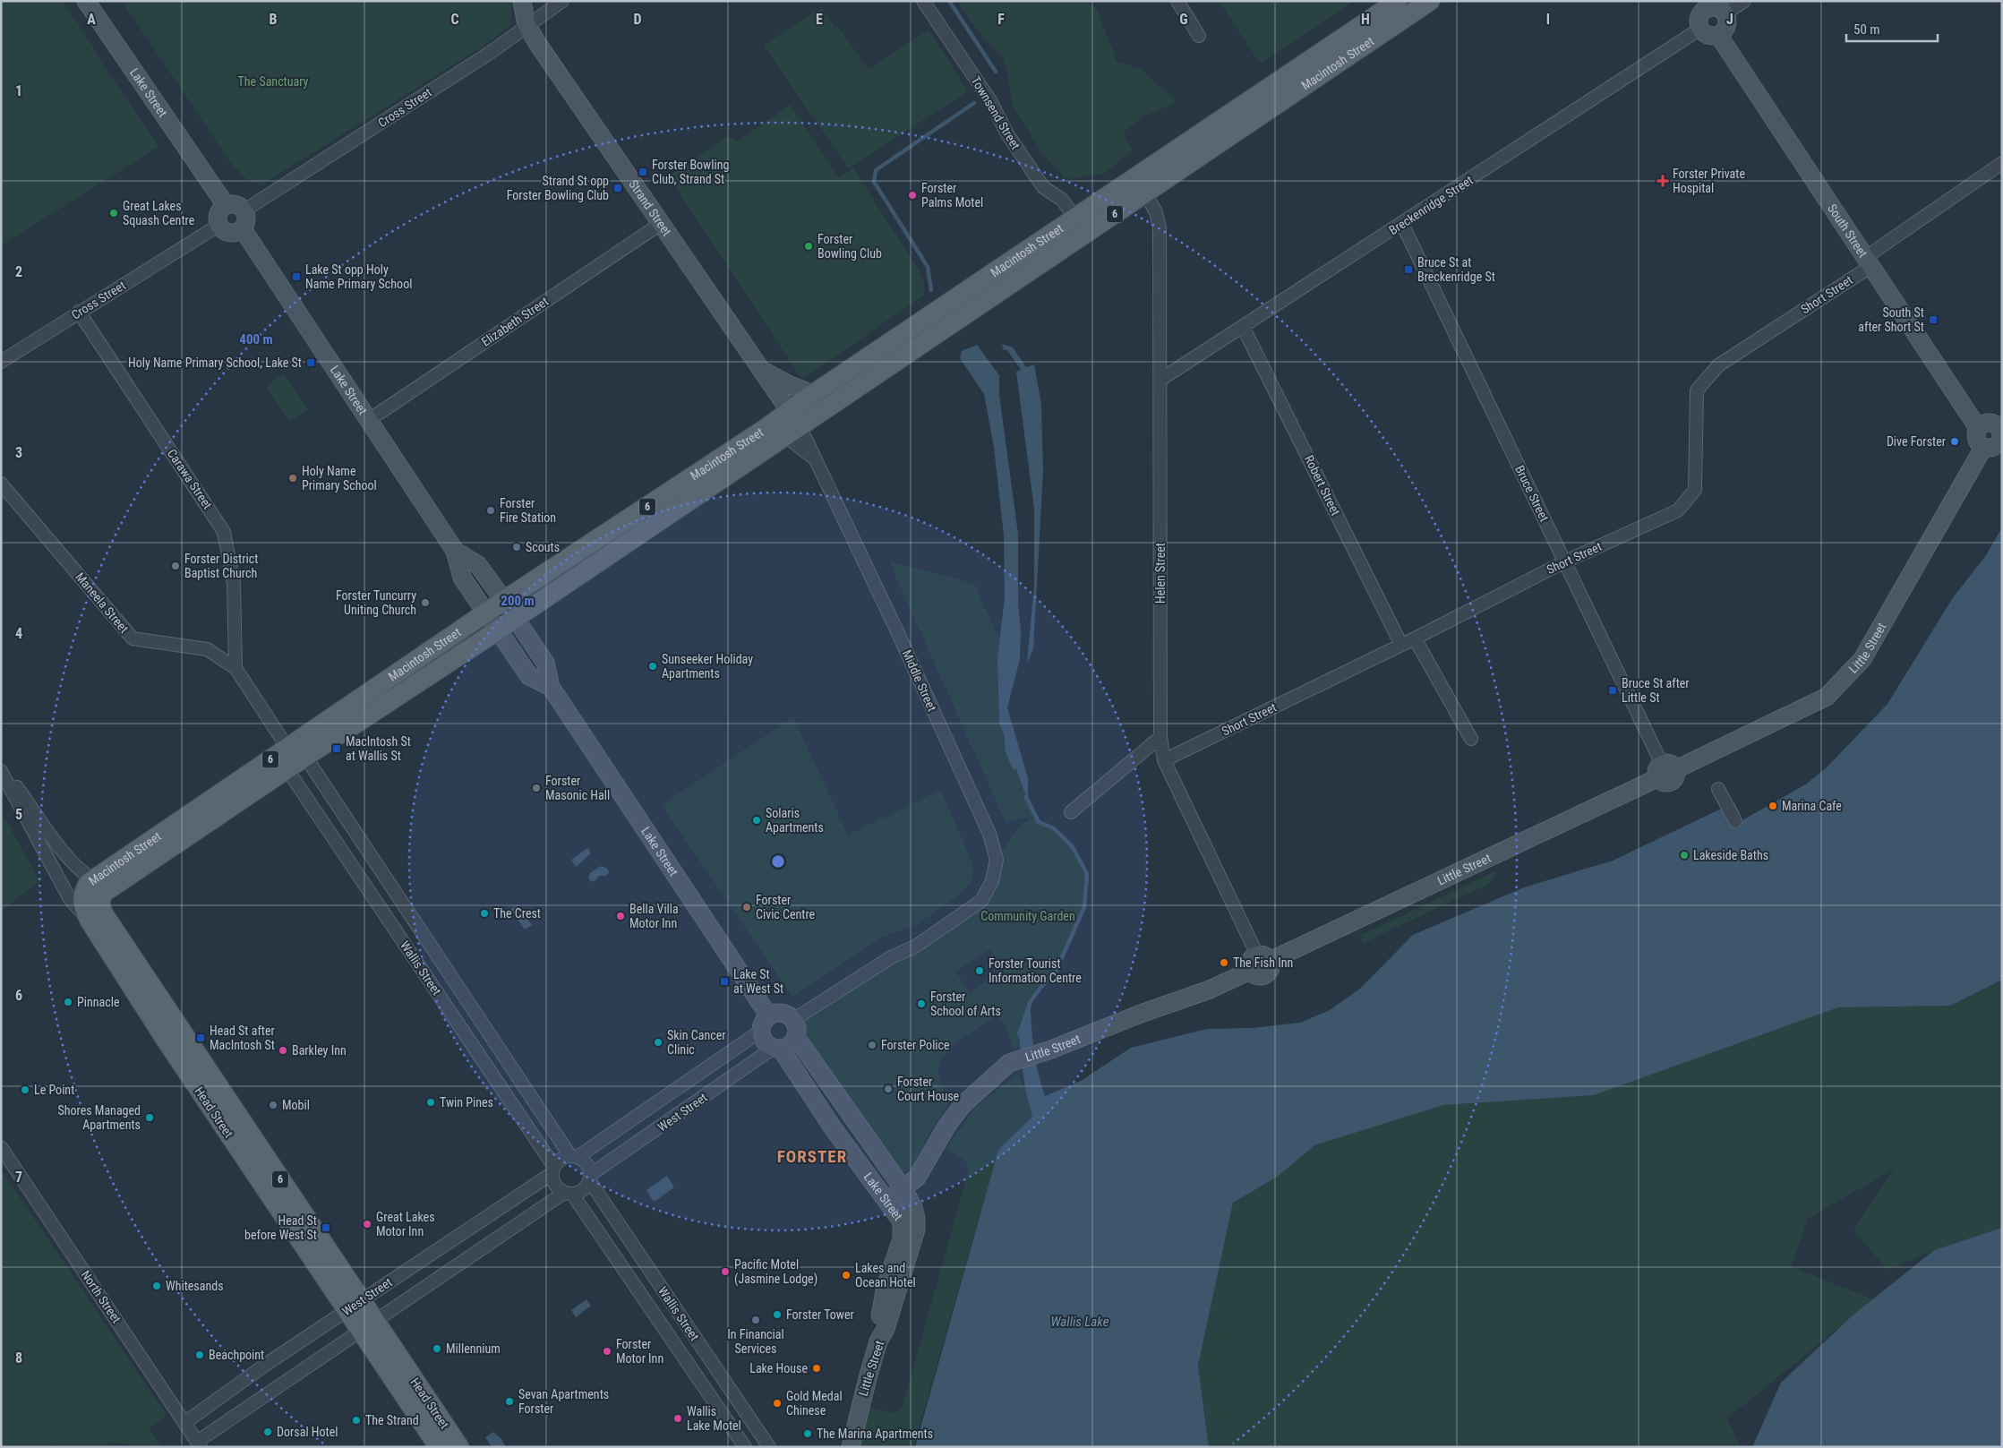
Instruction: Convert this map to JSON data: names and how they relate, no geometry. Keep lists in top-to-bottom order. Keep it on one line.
{"streets":{"main road":["Macintosh Street","6","Head Street"],"street":["Lake Street","Cross Street","Townsend Street","Breckenridge Street","Strand Street","South Street","Short Street","Elizabeth Street","Carawa Street","Robert Street","Bruce Street","Helen Street","Maneela Street","Little Street","Middle Street","Wallis Street","West Street","North Street"]},"crossings":[["Macintosh Street","Lake Street"],["Macintosh Street","Townsend Street"],["Macintosh Street","Strand Street"],["Macintosh Street","Helen Street"],["Macintosh Street","Middle Street"],["Macintosh Street","Wallis Street"],["Macintosh Street","Head Street"],["Lake Street","Cross Street"],["Lake Street","Elizabeth Street"],["Lake Street","Little Street"],["Lake Street","Middle Street"],["Lake Street","West Street"],["Cross Street","Strand Street"],["Cross Street","Carawa Street"],["Breckenridge Street","South Street"],["Breckenridge Street","Robert Street"],["Breckenridge Street","Bruce Street"],["Breckenridge Street","Helen Street"],["Strand Street","Elizabeth Street"],["Strand Street","Middle Street"],["South Street","Short Street"],["South Street","Little Street"],["Short Street","Robert Street"],["Short Street","Bruce Street"],["Short Street","Helen Street"],["Carawa Street","Maneela Street"],["Bruce Street","Little Street"],["Helen Street","Little Street"],["Middle Street","West Street"],["Wallis Street","West Street"],["Head Street","West Street"],["West Street","North Street"]],"districts":["FORSTER"],"water":["Wallis Lake"],"parks":["The Sanctuary","Community Garden"],"places":{"transit":["Forster Bowling Club, Strand St","Strand St opp Forster Bowling Club","Bruce St at Breckenridge St","Lake St opp Holy Name Primary School","South St after Short St","Holy Name Primary School, Lake St","Bruce St after Little St","MacIntosh St at Wallis St","Lake St at West St","Head St after MacIntosh St","Head St before West St"],"health":["Forster Private Hospital"],"other":["Forster Palms Motel","Great Lakes Squash Centre","Forster Bowling Club","Dive Forster","Holy Name Primary School","Forster Fire Station","Scouts","Forster District Baptist Church","Forster Tuncurry Uniting Church","Sunseeker Holiday Apartments","Forster Masonic Hall","Marina Cafe","Solaris Apartments","Lakeside Baths","Forster Civic Centre","The Crest","Bella Villa Motor Inn","The Fish Inn","Forster Tourist Information Centre","Pinnacle","Forster School of Arts","Skin Cancer Clinic","Forster Police","Barkley Inn","Forster Court House","Le Point","Twin Pines","Mobil","Shores Managed Apartments","Great Lakes Motor Inn","Pacific Motel (Jasmine Lodge)","Lakes and Ocean Hotel","Whitesands","Forster Tower","In Financial Services","Millennium","Forster Motor Inn","Beachpoint","Lake House","Sevan Apartments Forster","Gold Medal Chinese","Wallis Lake Motel","The Strand","Dorsal Hotel","The Marina Apartments"]},"scale_bar":"50 m","grid":{"columns":["A","B","C","D","E","F","G","H","I","J"],"rows":["1","2","3","4","5","6","7","8"]},"rings":["400 m","200 m"]}
